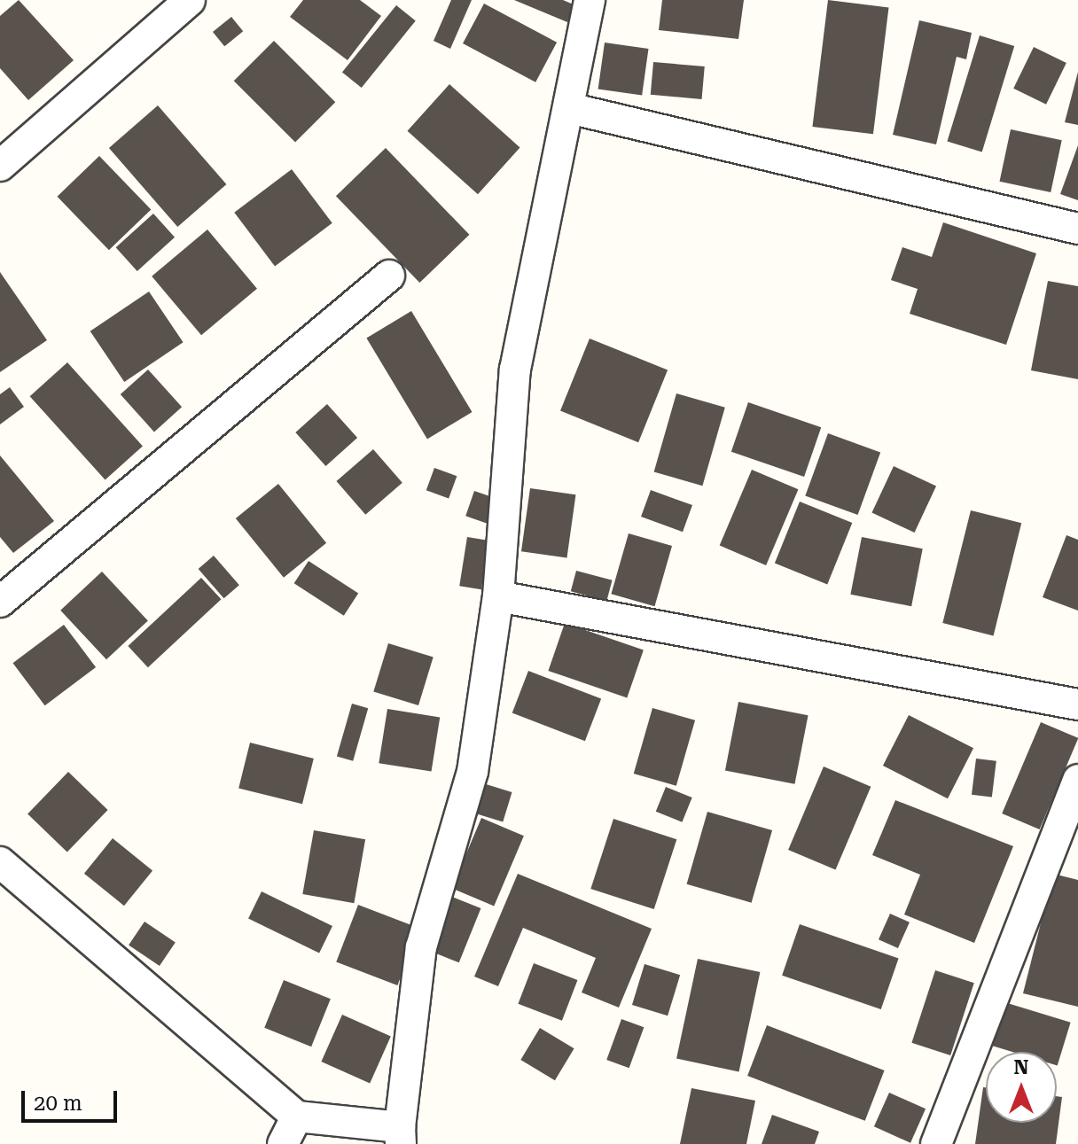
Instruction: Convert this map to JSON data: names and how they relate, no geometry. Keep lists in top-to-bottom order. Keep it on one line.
{"scale_bar":"20 m","north":"top"}
